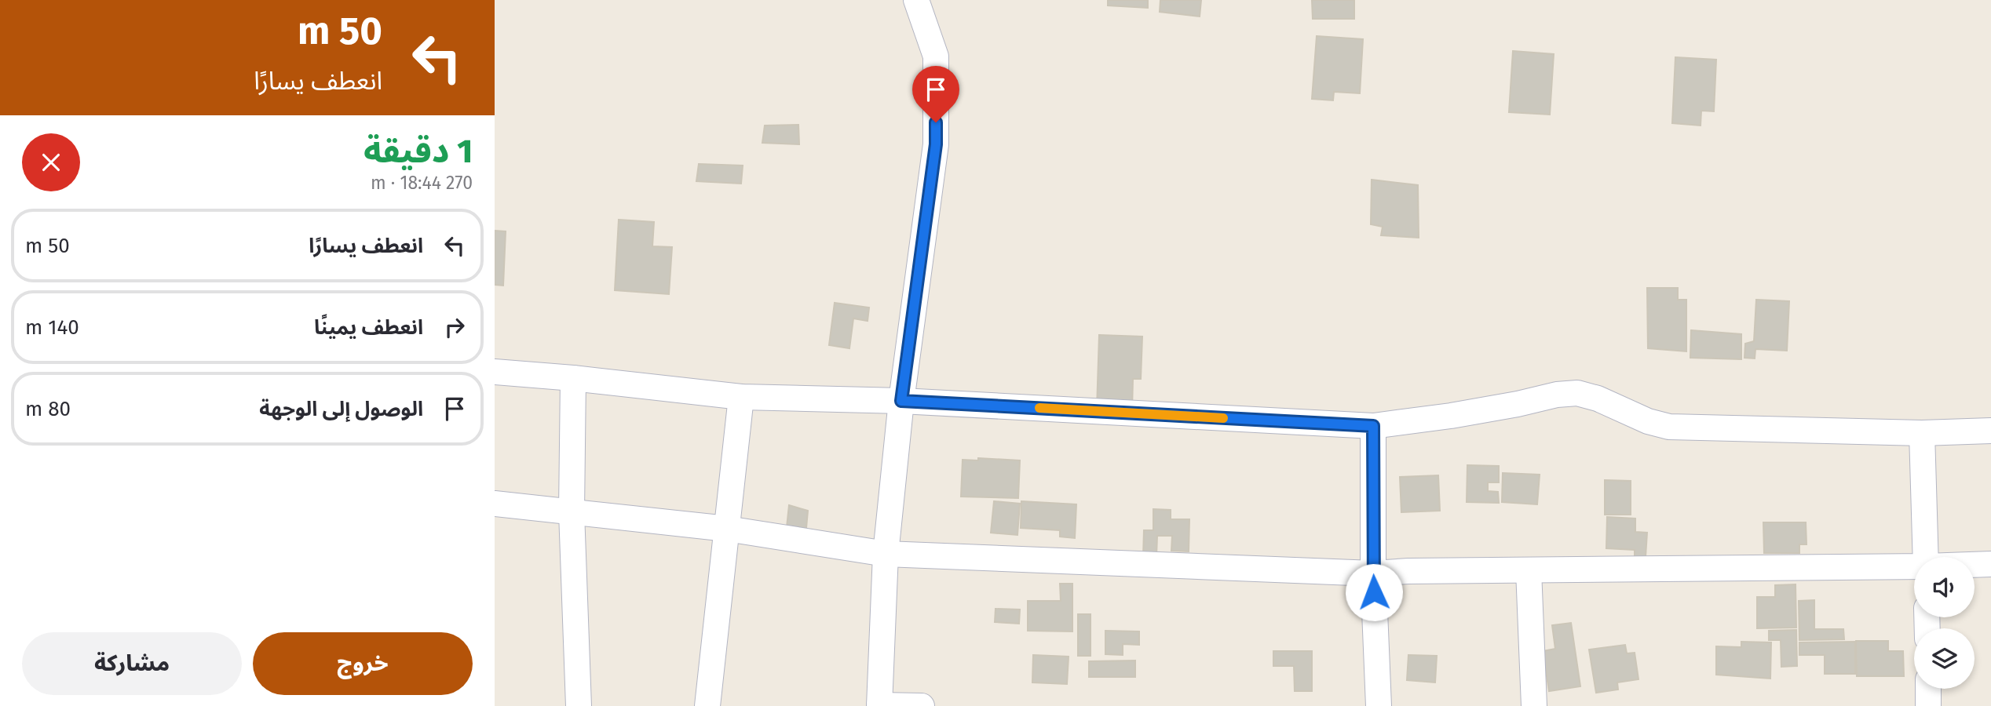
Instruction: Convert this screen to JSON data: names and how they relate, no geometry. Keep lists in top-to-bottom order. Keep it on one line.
{"page":{"turn":["50 m","انعطف يسارًا"],"heading":["1 دقيقة","270 m · 18:44"],"list":[{"name":"انعطف يسارًا","value":"50 m"},{"name":"انعطف يمينًا","value":"140 m"},{"name":"الوصول إلى الوجهة","value":"80 m"}],"buttons":["خروج","مشاركة"]}}
